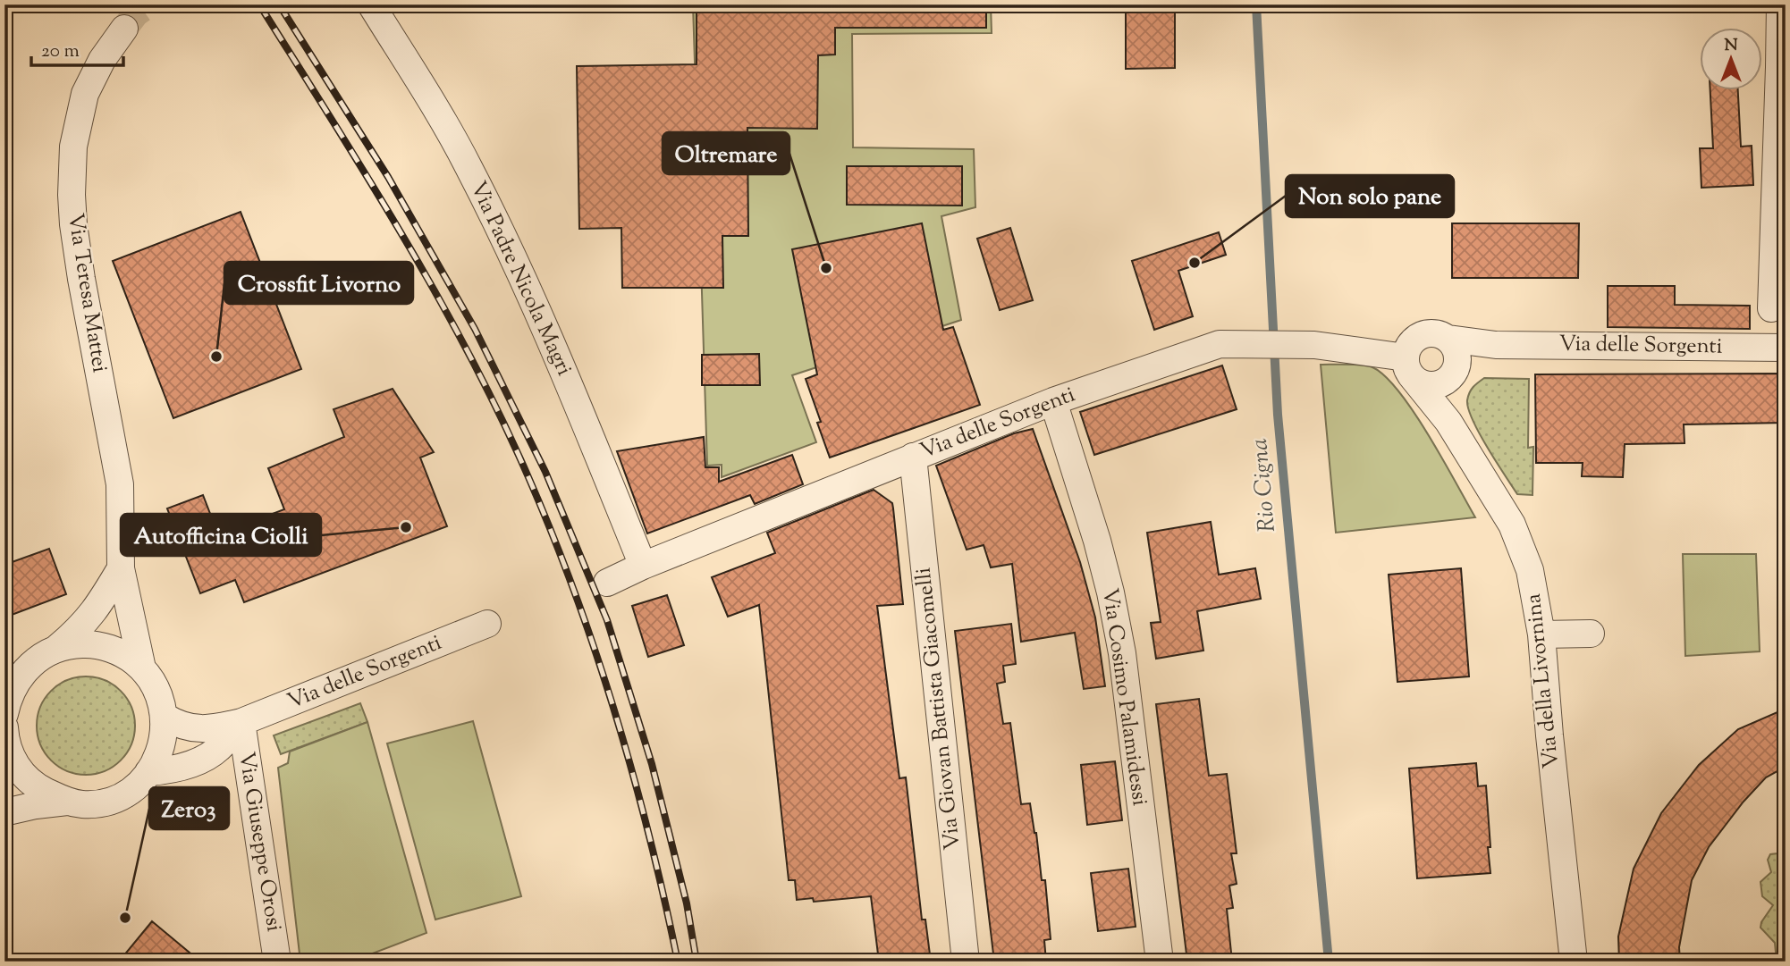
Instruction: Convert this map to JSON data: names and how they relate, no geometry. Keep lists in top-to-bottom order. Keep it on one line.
{"streets":{"street":["Via Padre Nicola Magri","Via Teresa Mattei","Via delle Sorgenti","Via della Livornina","Via Cosimo Palamidessi","Via Giovan Battista Giacomelli","Via Giuseppe Orosi"]},"crossings":[["Via Padre Nicola Magri","Via delle Sorgenti"],["Via delle Sorgenti","Via della Livornina"],["Via delle Sorgenti","Via Cosimo Palamidessi"],["Via delle Sorgenti","Via Giovan Battista Giacomelli"],["Via delle Sorgenti","Via Giuseppe Orosi"]],"water":["Rio Cigna"],"places":["Non solo pane","Oltremare","Crossfit Livorno","Autofficina Ciolli","Zero3"],"scale_bar":"20 m","north":"top"}
